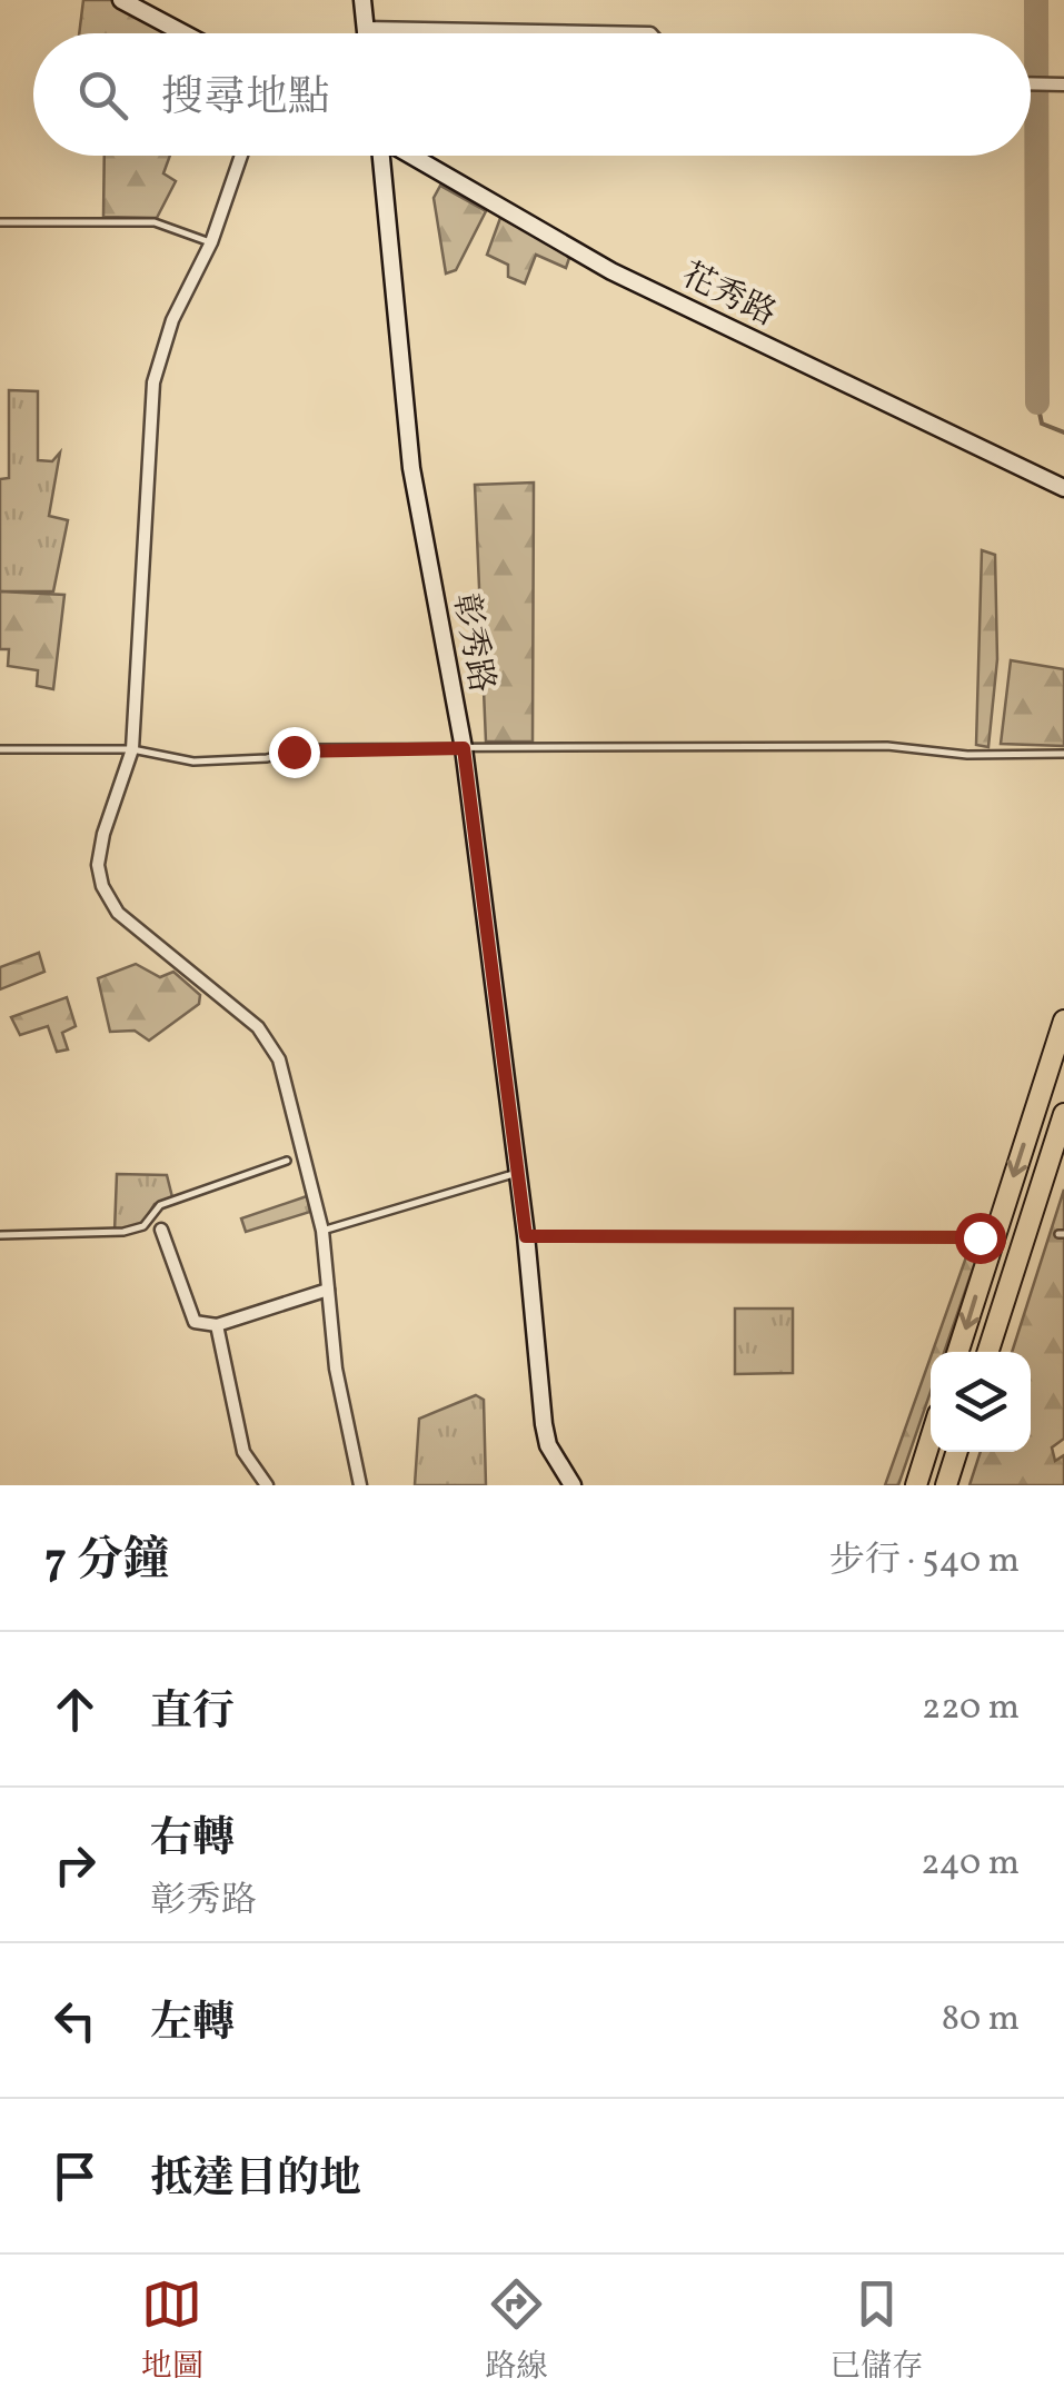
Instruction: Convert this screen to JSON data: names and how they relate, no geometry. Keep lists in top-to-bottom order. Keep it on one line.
{"streets":{"street":["花秀路","彰秀路"]},"page":{"search":"搜尋地點","heading":["7 分鐘","步行 · 540 m"],"list":[["直行","220 m"],["右轉","彰秀路","240 m"],["左轉","80 m"],"抵達目的地"],"nav":["地圖","路線","已儲存"]}}
